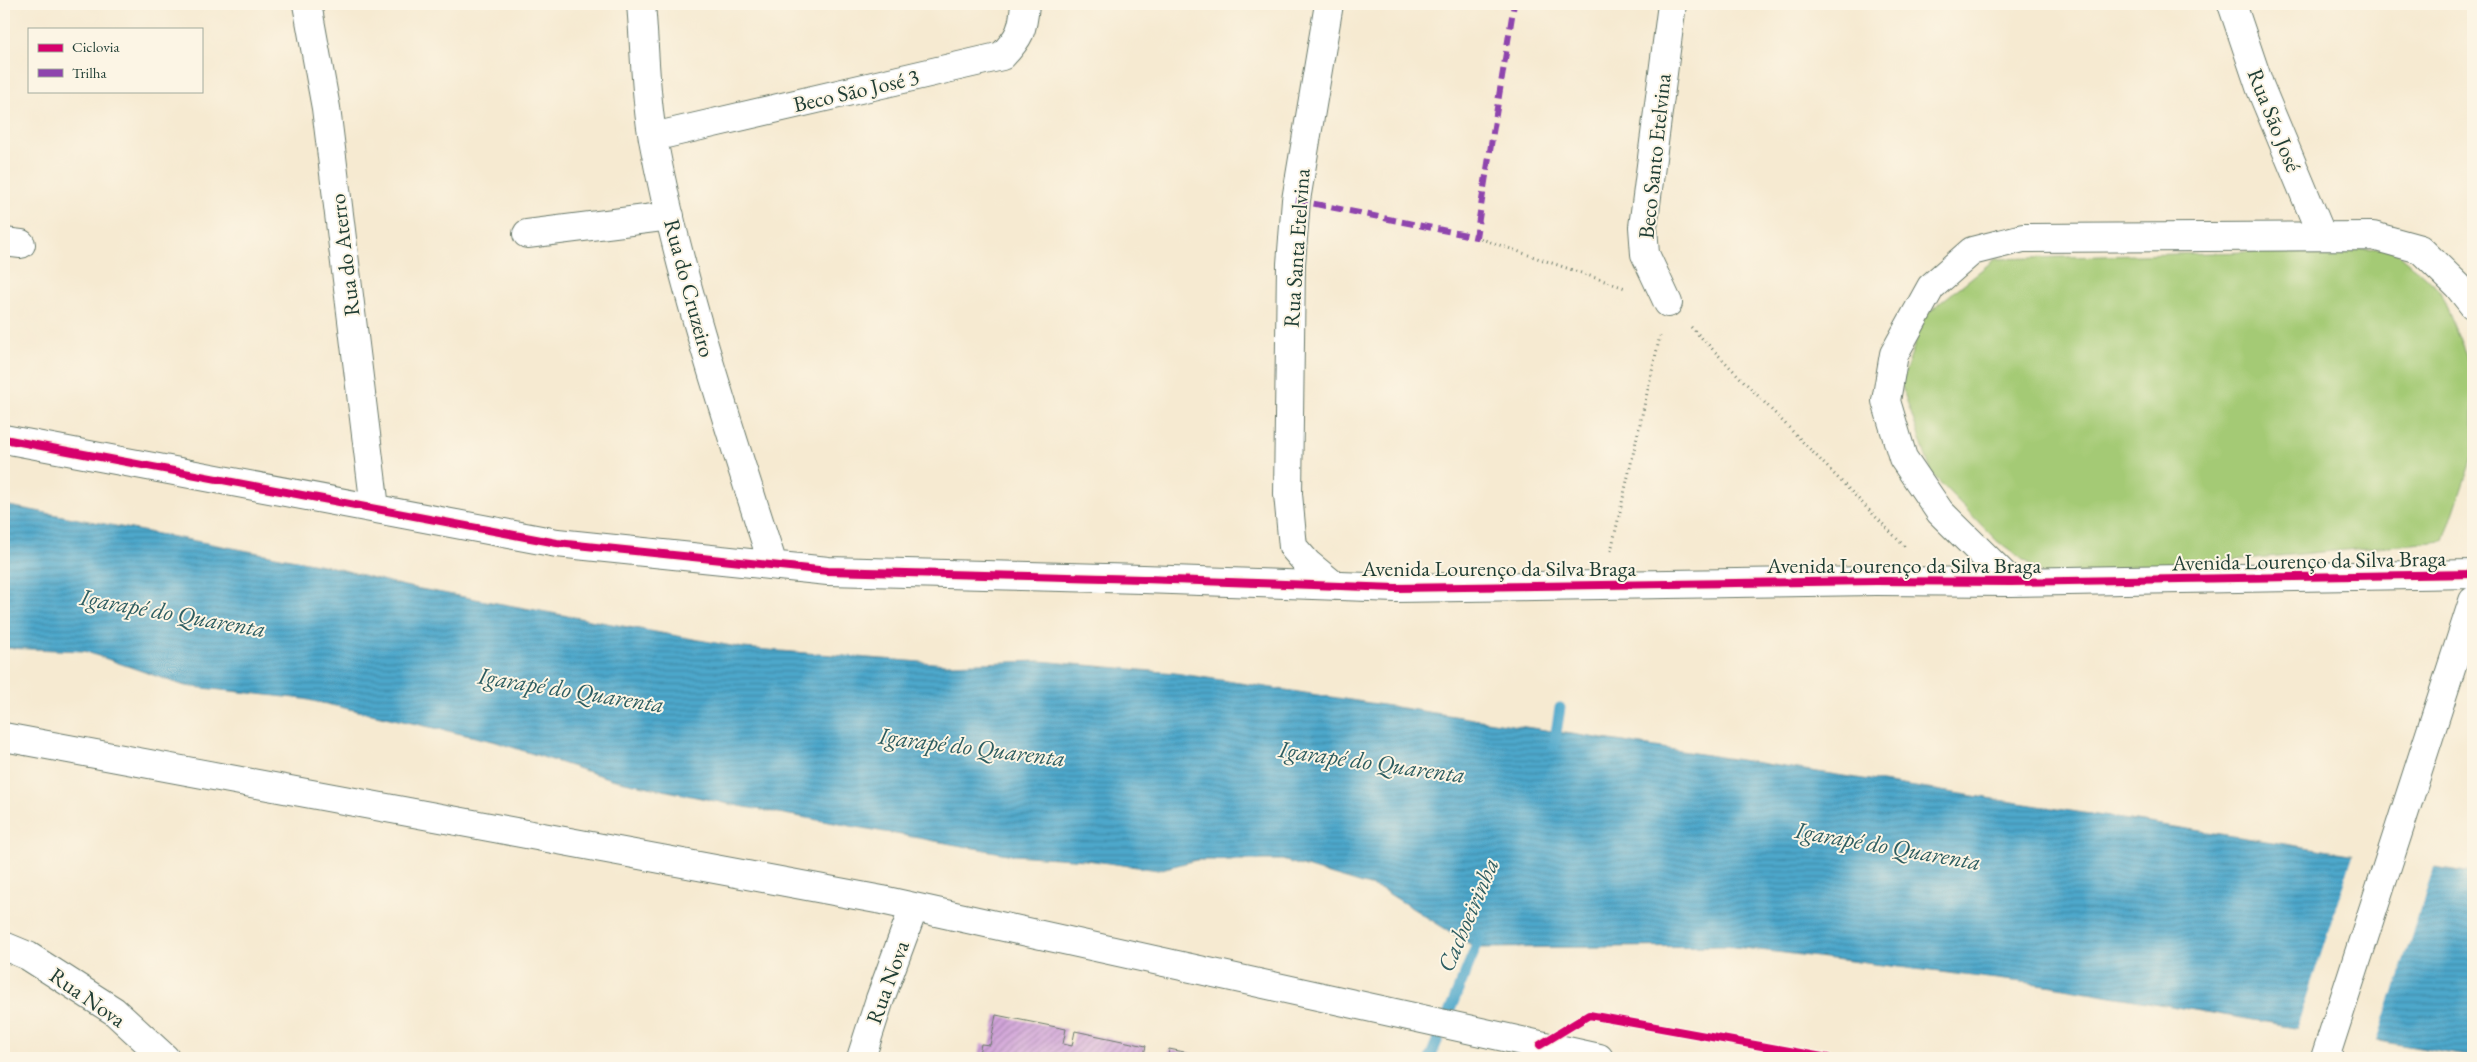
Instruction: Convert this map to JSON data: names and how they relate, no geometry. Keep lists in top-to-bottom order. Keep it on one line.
{"streets":{"street":["Beco São José 3","Rua São José","Beco Santo Etelvina","Rua Santa Etelvina","Rua do Aterro","Rua do Cruzeiro","Avenida Lourenço da Silva Braga","Rua Nova"]},"crossings":[["Beco São José 3","Rua do Cruzeiro"],["Rua Santa Etelvina","Avenida Lourenço da Silva Braga"],["Rua do Aterro","Avenida Lourenço da Silva Braga"],["Rua do Cruzeiro","Avenida Lourenço da Silva Braga"]],"water":["Igarapé do Quarenta","Cachoeirinha"],"legend":["Ciclovia","Trilha"]}
